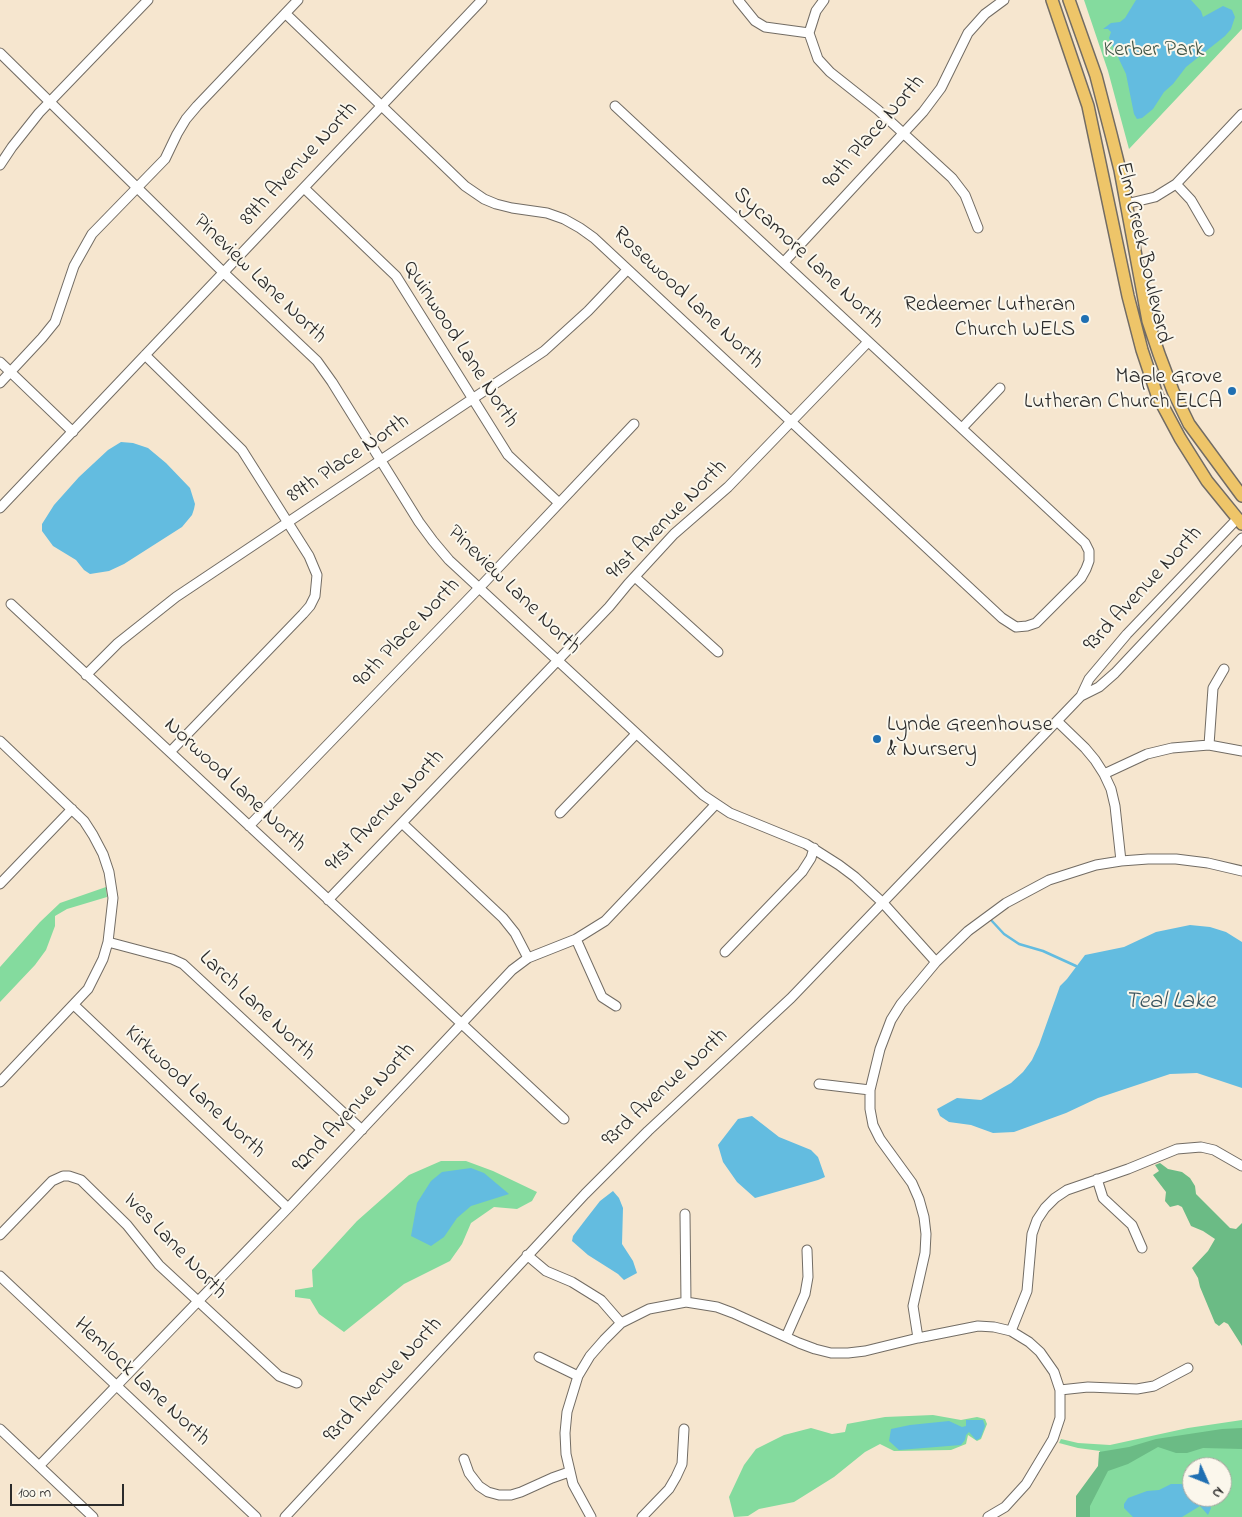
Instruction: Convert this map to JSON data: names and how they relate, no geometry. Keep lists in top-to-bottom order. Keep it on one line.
{"streets":{"main road":["Elm Creek Boulevard"],"street":["90th Place North","89th Avenue North","Sycamore Lane North","Pineview Lane North","Rosewood Lane North","Quinwood Lane North","89th Place North","91st Avenue North","93rd Avenue North","Norwood Lane North","Larch Lane North","Kirkwood Lane North","92nd Avenue North","Ives Lane North","Hemlock Lane North"]},"crossings":[["90th Place North","Sycamore Lane North"],["90th Place North","Pineview Lane North"],["90th Place North","Quinwood Lane North"],["90th Place North","Norwood Lane North"],["89th Avenue North","Pineview Lane North"],["89th Avenue North","Rosewood Lane North"],["89th Avenue North","Quinwood Lane North"],["Elm Creek Boulevard","93rd Avenue North"],["Sycamore Lane North","Rosewood Lane North"],["Sycamore Lane North","91st Avenue North"],["Pineview Lane North","89th Place North"],["Pineview Lane North","91st Avenue North"],["Pineview Lane North","93rd Avenue North"],["Pineview Lane North","92nd Avenue North"],["Rosewood Lane North","89th Place North"],["Rosewood Lane North","91st Avenue North"],["Quinwood Lane North","89th Place North"],["89th Place North","Norwood Lane North"],["91st Avenue North","Norwood Lane North"],["Norwood Lane North","92nd Avenue North"],["Larch Lane North","92nd Avenue North"],["Kirkwood Lane North","92nd Avenue North"],["92nd Avenue North","Ives Lane North"],["92nd Avenue North","Hemlock Lane North"]],"water":["Teal Lake"],"parks":["Kerber Park"],"places":["Redeemer Lutheran Church WELS","Maple Grove Lutheran Church ELCA","Lynde Greenhouse & Nursery"],"scale_bar":"100 m","north":"bottom right"}
